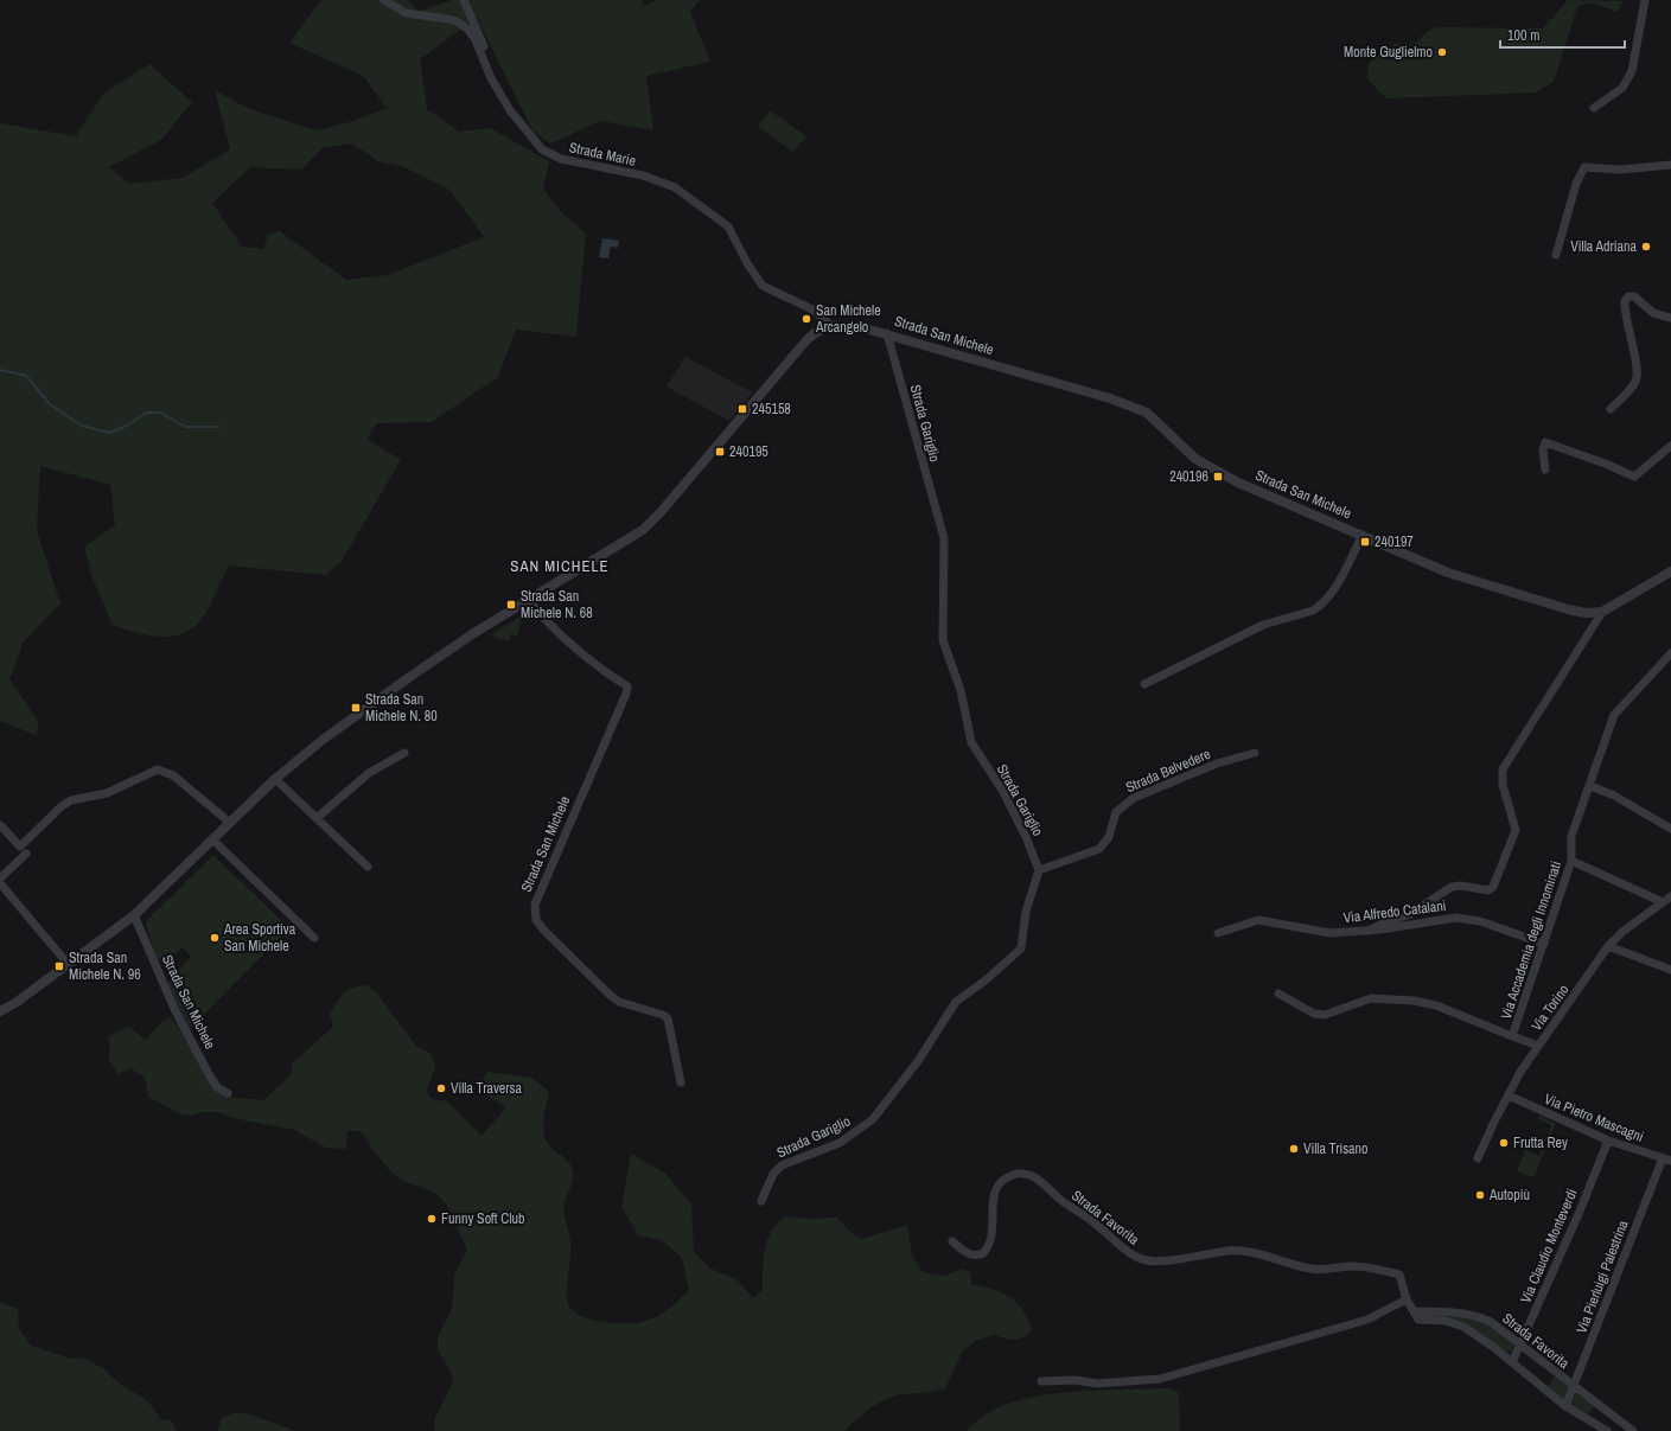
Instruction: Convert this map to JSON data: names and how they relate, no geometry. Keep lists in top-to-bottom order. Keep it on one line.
{"streets":{"street":["Strada Marie","Strada San Michele","Strada Gariglio","Strada Belvedere","Via Alfredo Catalani","Via Accademia degli Innominati","Via Torino","Via Pietro Mascagni","Strada Favorita","Via Claudio Monteverdi","Via Pierluigi Palestrina"]},"crossings":[["Strada Marie","Strada San Michele"],["Strada San Michele","Strada Gariglio"],["Strada Gariglio","Strada Belvedere"],["Via Alfredo Catalani","Via Accademia degli Innominati"],["Via Accademia degli Innominati","Via Torino"],["Via Torino","Via Pietro Mascagni"],["Via Pietro Mascagni","Via Claudio Monteverdi"],["Via Pietro Mascagni","Via Pierluigi Palestrina"],["Strada Favorita","Via Claudio Monteverdi"],["Strada Favorita","Via Pierluigi Palestrina"]],"districts":["SAN MICHELE"],"places":{"other":["Monte Guglielmo","Villa Adriana","San Michele Arcangelo","Area Sportiva San Michele","Villa Traversa","Frutta Rey","Villa Trisano","Autopiù","Funny Soft Club"],"transit":["245158","240195","240196","240197","Strada San Michele N. 68","Strada San Michele N. 80","Strada San Michele N. 96"]},"scale_bar":"100 m"}
